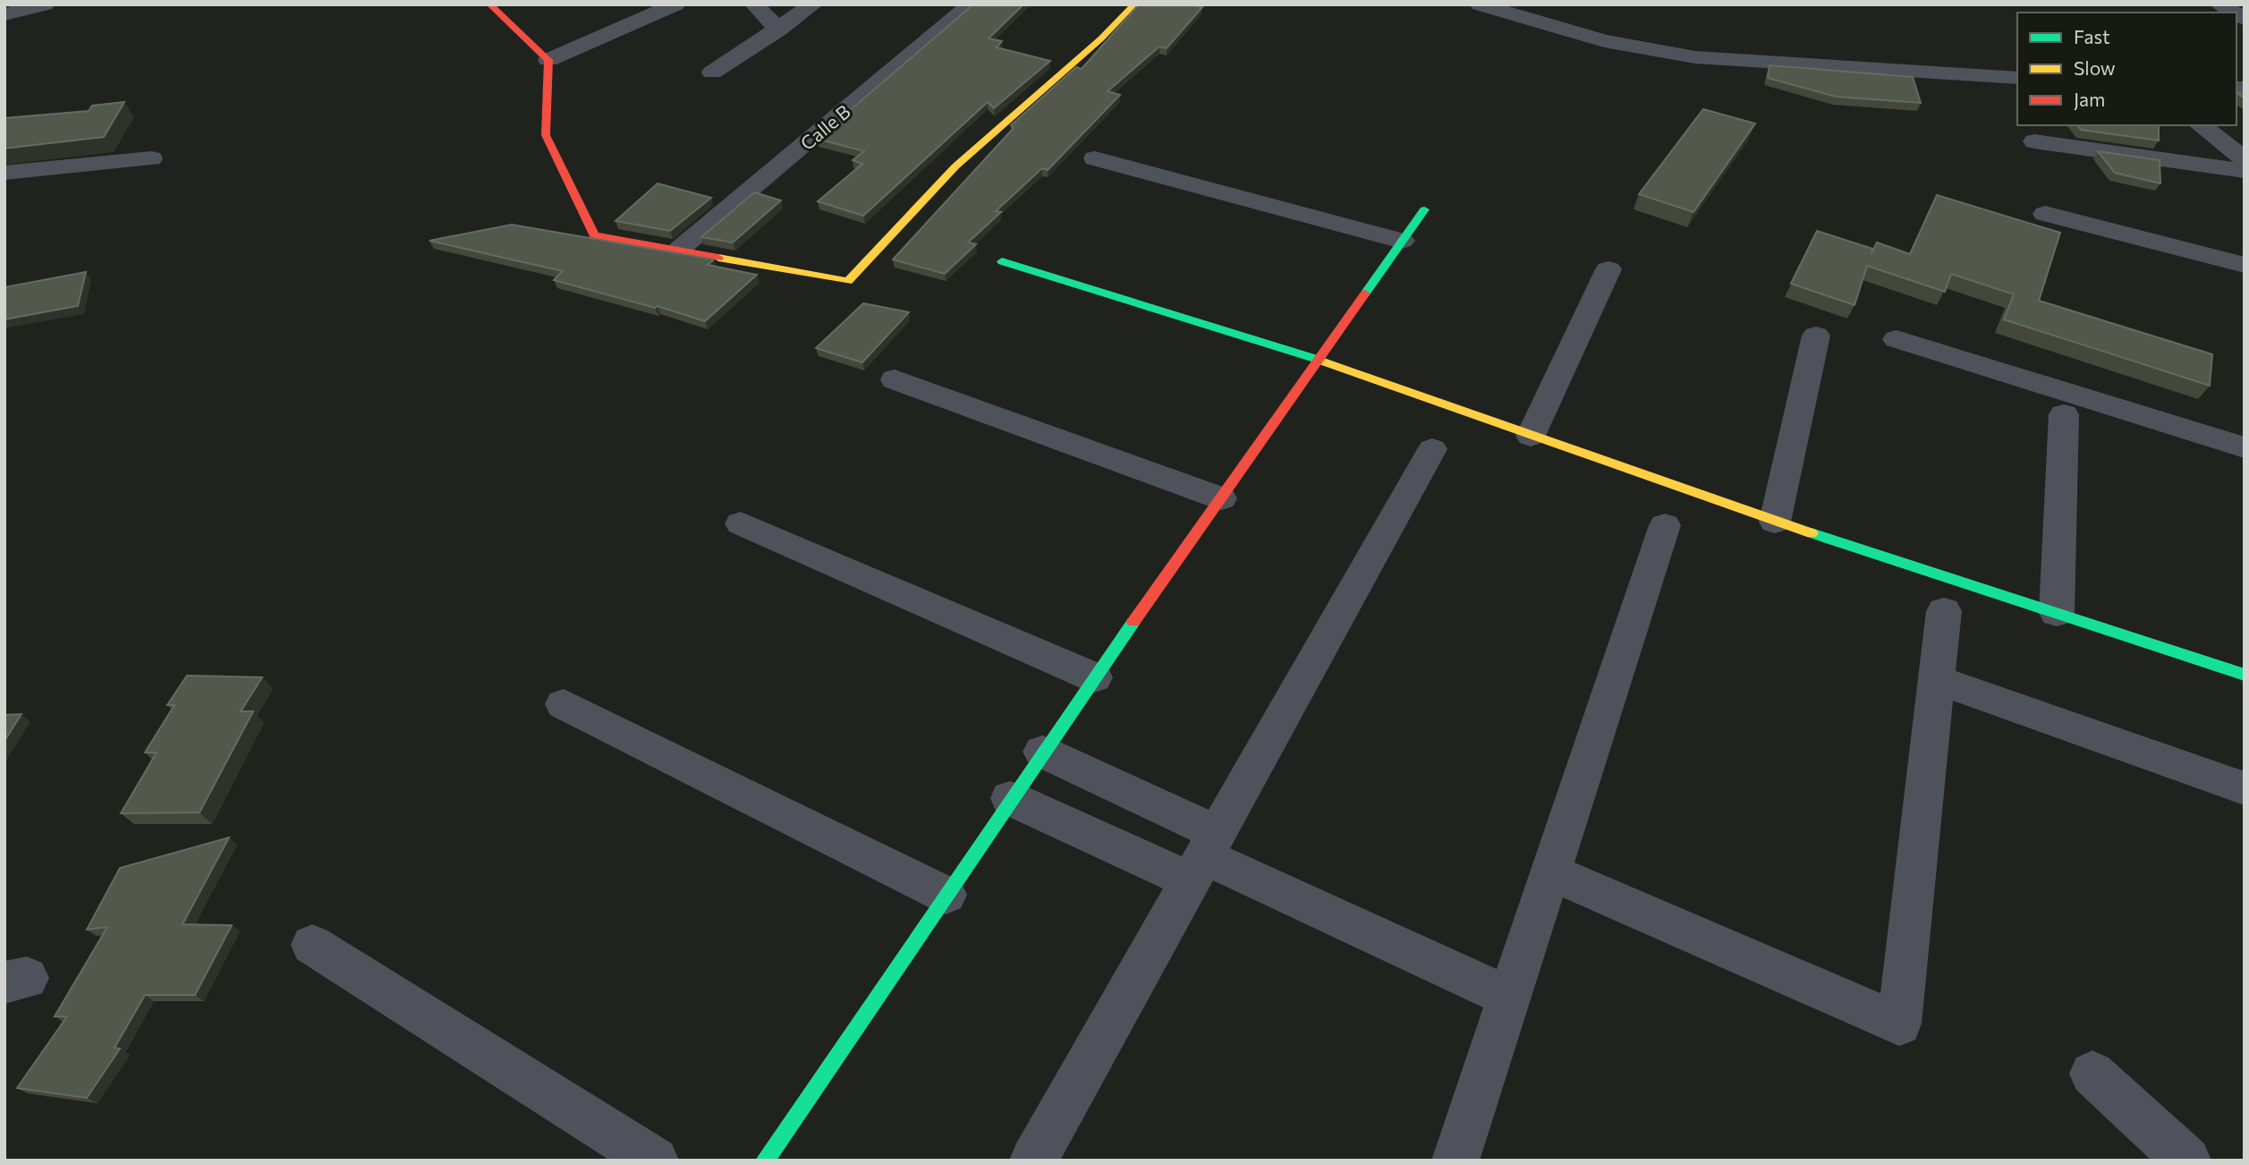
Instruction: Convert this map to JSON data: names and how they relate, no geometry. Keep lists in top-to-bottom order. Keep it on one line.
{"streets":{"street":["Calle B"]},"legend":["Fast","Slow","Jam"]}
